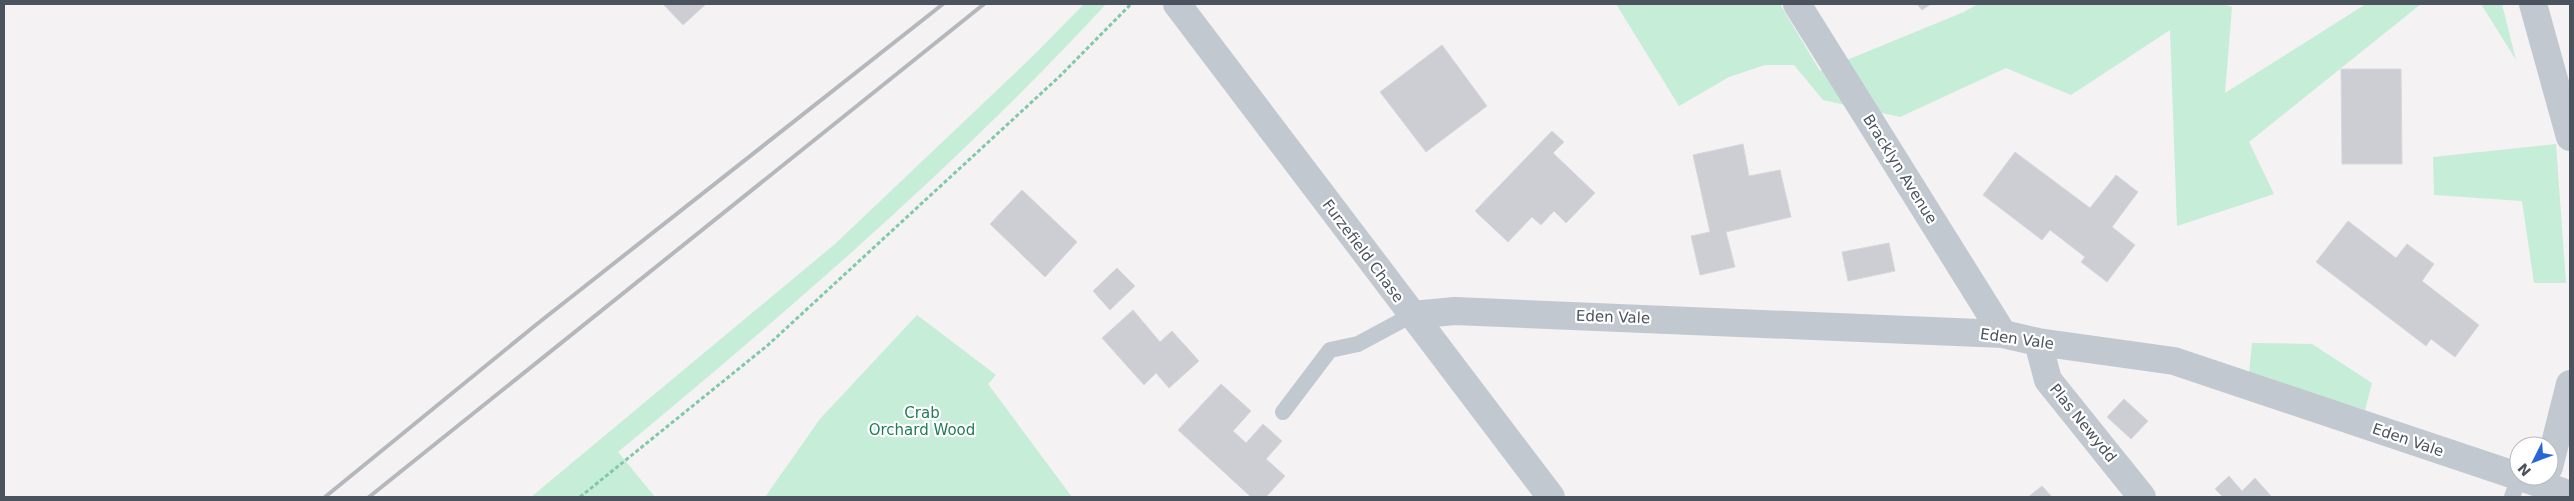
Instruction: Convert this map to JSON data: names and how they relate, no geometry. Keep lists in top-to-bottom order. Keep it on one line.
{"streets":{"street":["Bracklyn Avenue","Furzefield Chase","Eden Vale","Plas Newydd"]},"crossings":[["Bracklyn Avenue","Eden Vale"],["Furzefield Chase","Eden Vale"],["Eden Vale","Plas Newydd"]],"parks":["Crab Orchard Wood"],"north":"bottom left"}
